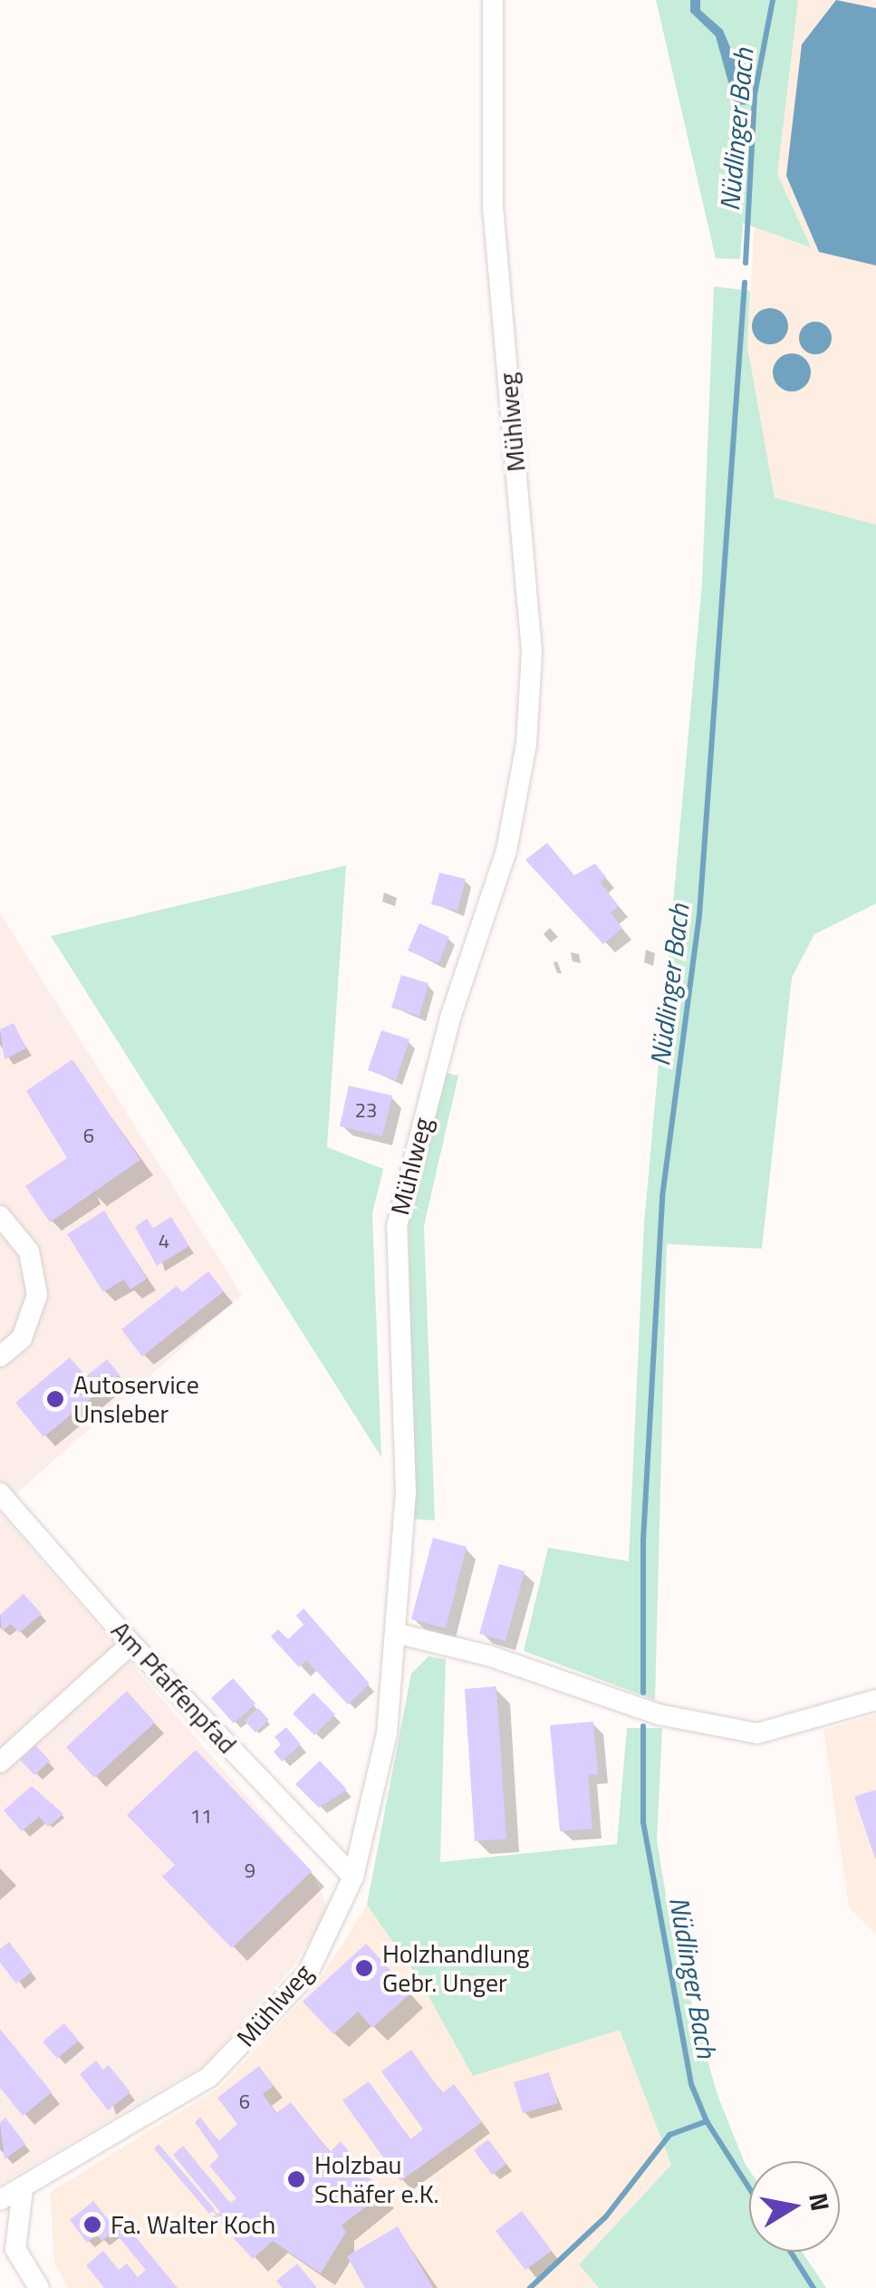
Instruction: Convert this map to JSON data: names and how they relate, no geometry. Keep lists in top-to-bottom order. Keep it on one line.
{"streets":{"street":["Mühlweg","Am Pfaffenpfad"]},"crossings":[["Mühlweg","Am Pfaffenpfad"]],"water":["Nüdlinger Bach"],"places":["Autoservice Unsleber","Holzhandlung Gebr. Unger","Holzbau Schäfer e.K.","Fa. Walter Koch"],"house_numbers":["23","6","4","11","9","6"],"north":"right"}
